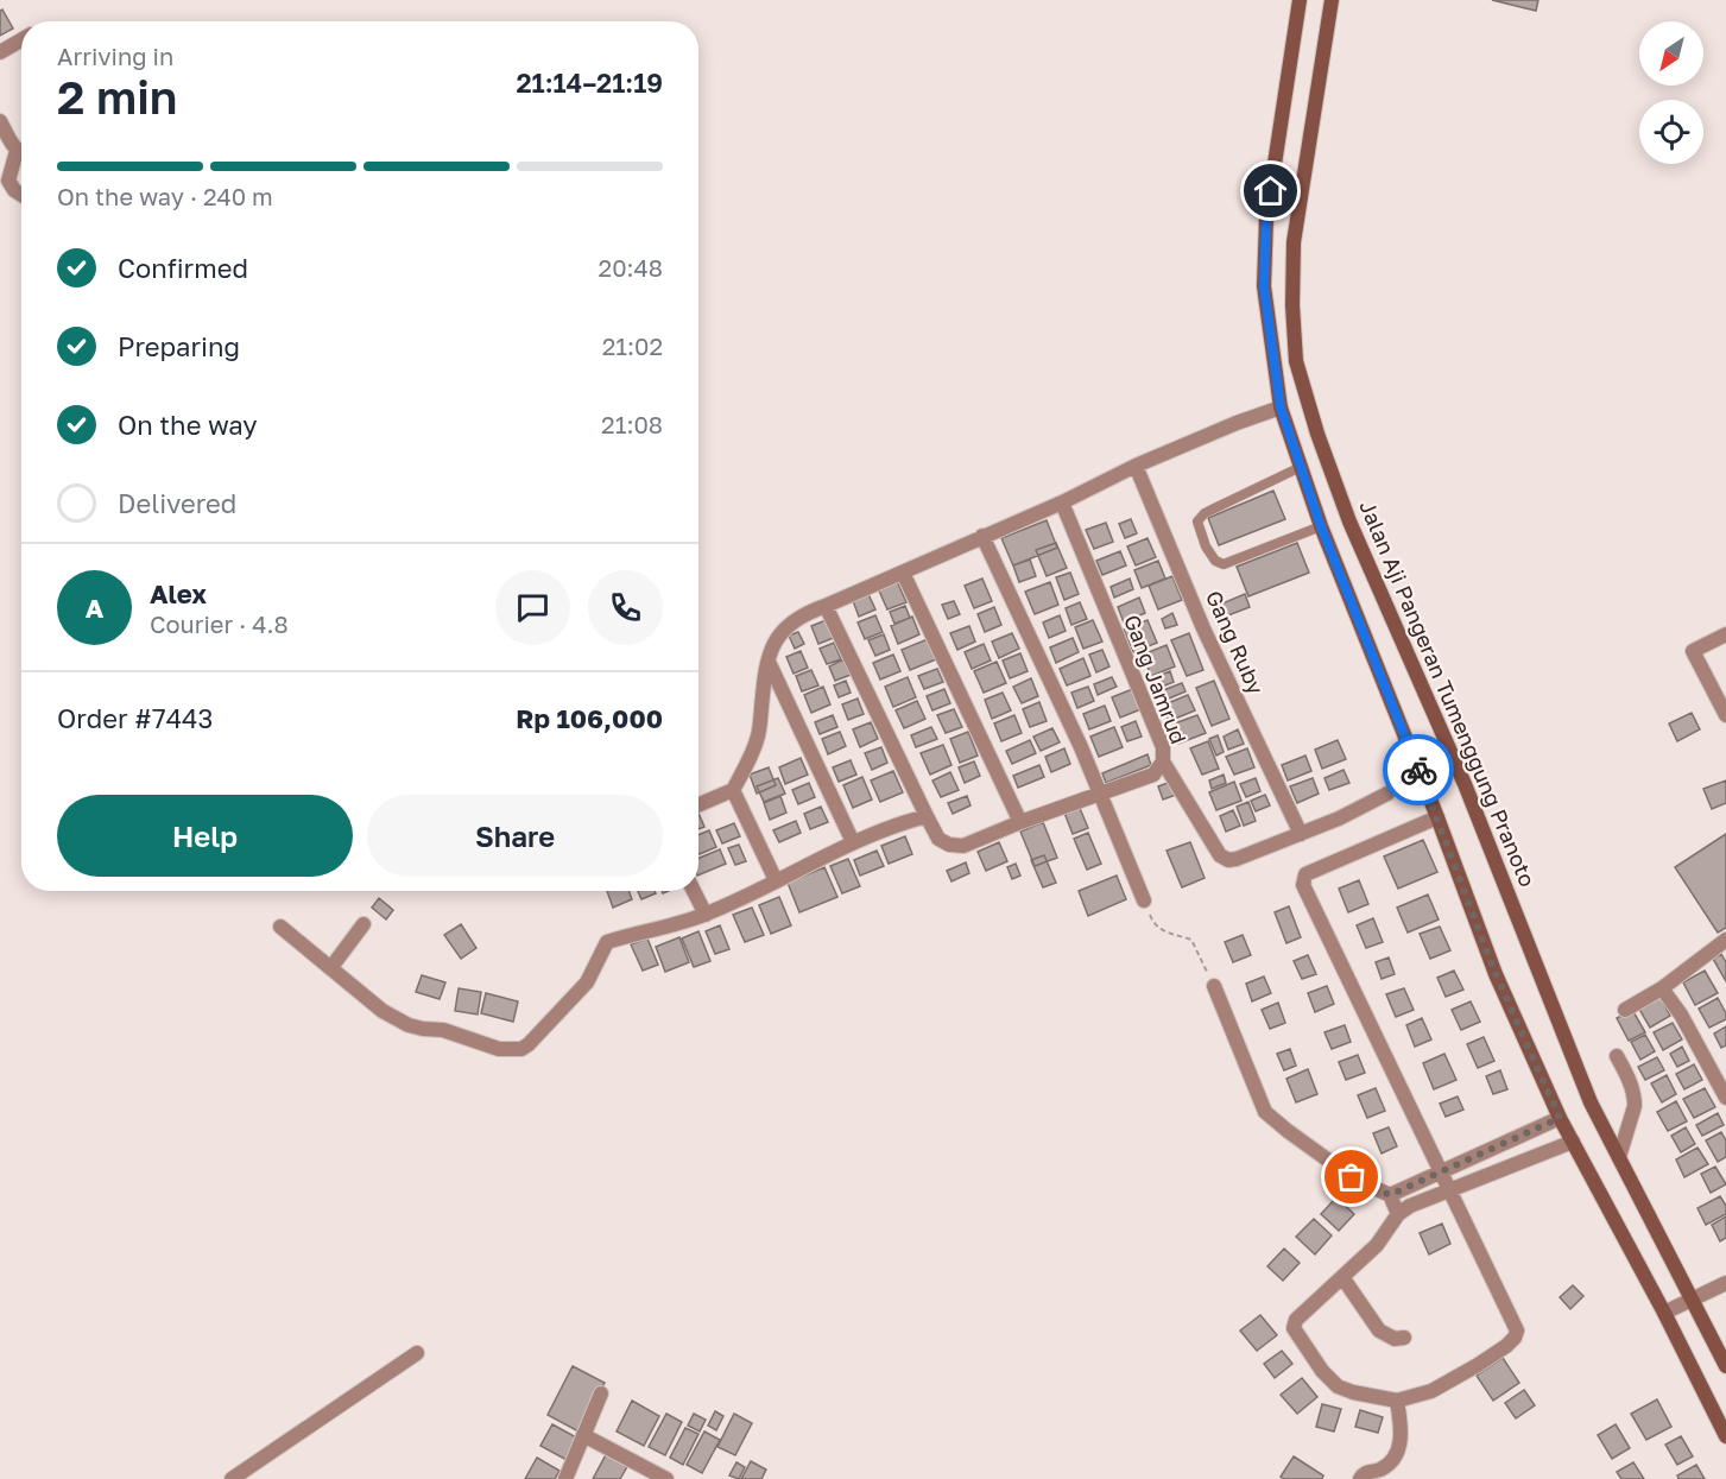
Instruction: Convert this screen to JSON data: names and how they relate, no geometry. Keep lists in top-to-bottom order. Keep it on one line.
{"streets":{"main road":["Jalan Aji Pangeran Tumenggung Pranoto"],"street":["Gang Ruby","Gang Jamrud"]},"crossings":[["Gang Ruby","Gang Jamrud"]],"north":"bottom left","page":{"heading":["2 min","Arriving in","21:14–21:19"],"panel":["Alex","Courier · 4.8","Order #7443","Rp 106,000"],"bar":"On the way · 240 m","list":[["Confirmed","20:48"],["Preparing","21:02"],["On the way","21:08"],"Delivered"],"round":"A","buttons":["Help","Share"]}}
